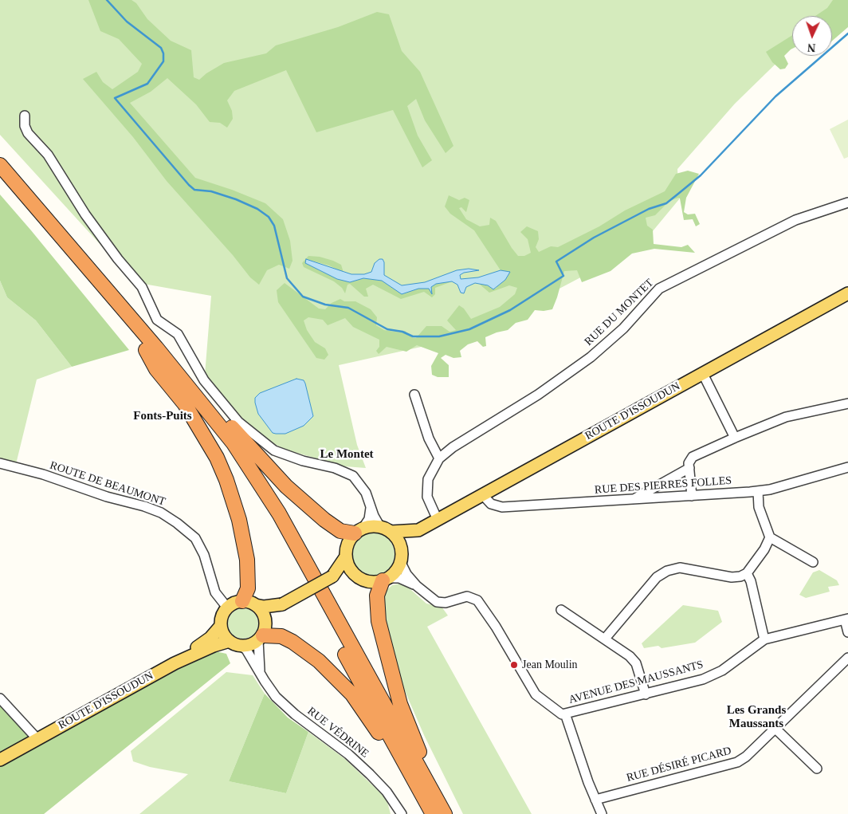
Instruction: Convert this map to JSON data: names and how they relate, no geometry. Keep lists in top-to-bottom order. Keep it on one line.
{"streets":{"main road":["ROUTE D'ISSOUDUN"],"street":["RUE DU MONTET","ROUTE DE BEAUMONT","RUE DES PIERRES FOLLES","AVENUE DES MAUSSANTS","RUE VÉDRINE","RUE DÉSIRÉ PICARD"]},"crossings":[["RUE DU MONTET","ROUTE D'ISSOUDUN"],["ROUTE D'ISSOUDUN","ROUTE DE BEAUMONT"],["ROUTE D'ISSOUDUN","RUE DES PIERRES FOLLES"],["ROUTE D'ISSOUDUN","RUE VÉDRINE"],["ROUTE DE BEAUMONT","RUE VÉDRINE"]],"districts":["Fonts-Puits","Le Montet","Les Grands Maussants"],"places":["Jean Moulin"],"north":"bottom"}
